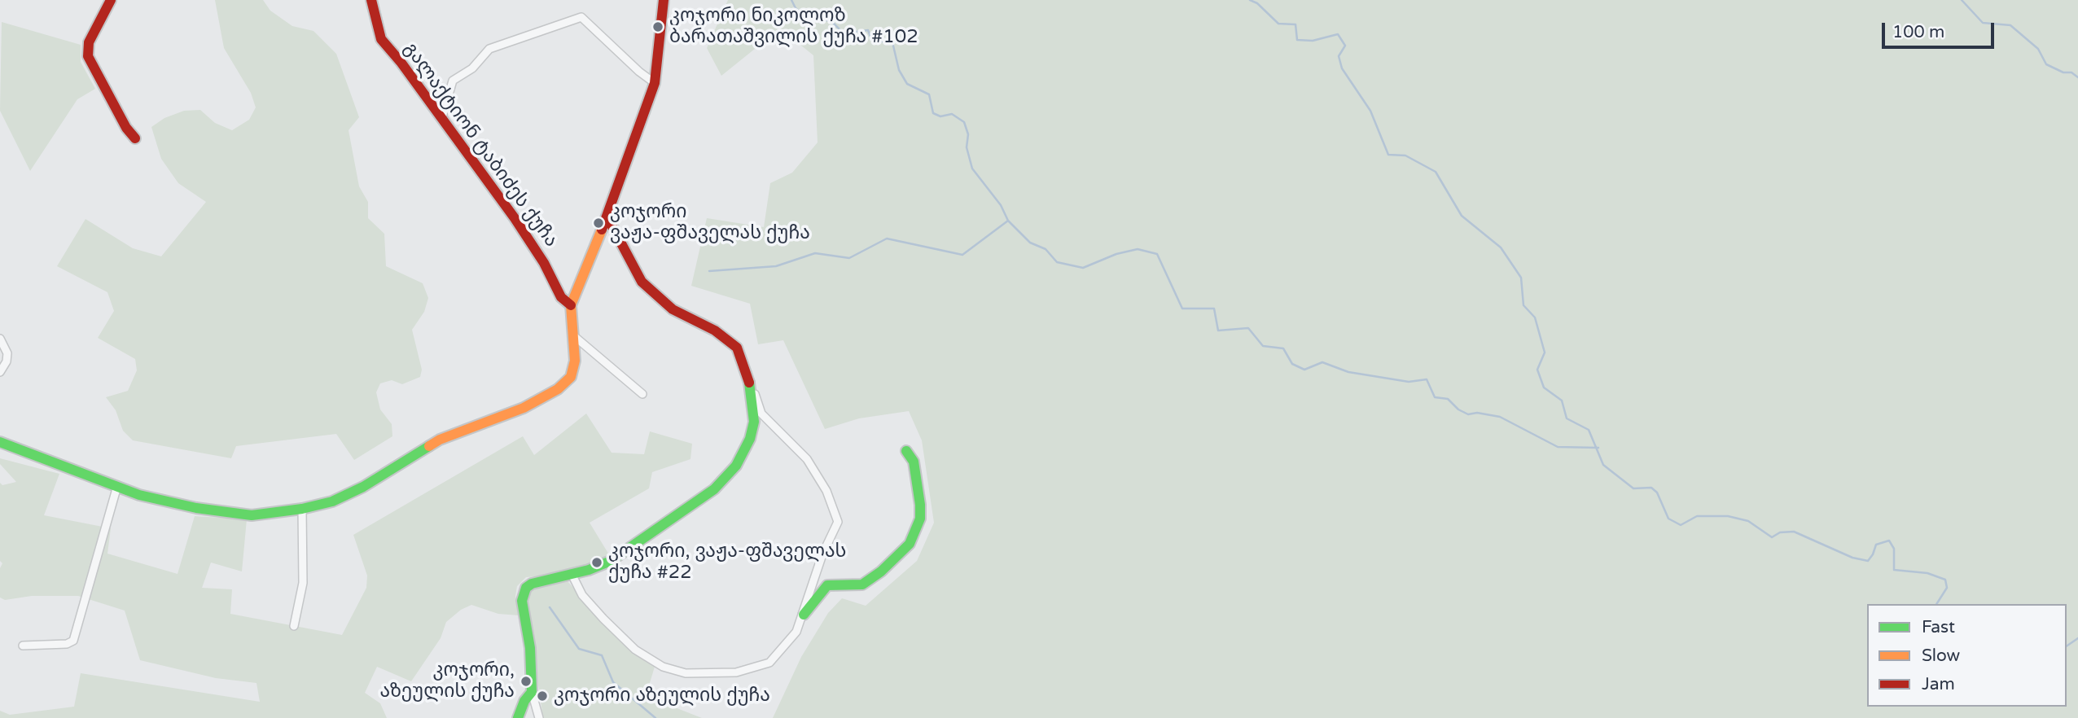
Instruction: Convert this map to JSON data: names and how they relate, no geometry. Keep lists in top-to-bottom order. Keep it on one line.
{"streets":{"street":["გალაქტიონ ტაბიძეს ქუჩა"]},"places":["კოჯორი ნიკოლოზ ბარათაშვილის ქუჩა #102","კოჯორი ვაჟა-ფშაველას ქუჩა","კოჯორი, ვაჟა-ფშაველას ქუჩა #22","კოჯორი, აზეულის ქუჩა","კოჯორი აზეულის ქუჩა"],"legend":["Fast","Slow","Jam"],"scale_bar":"100 m"}
